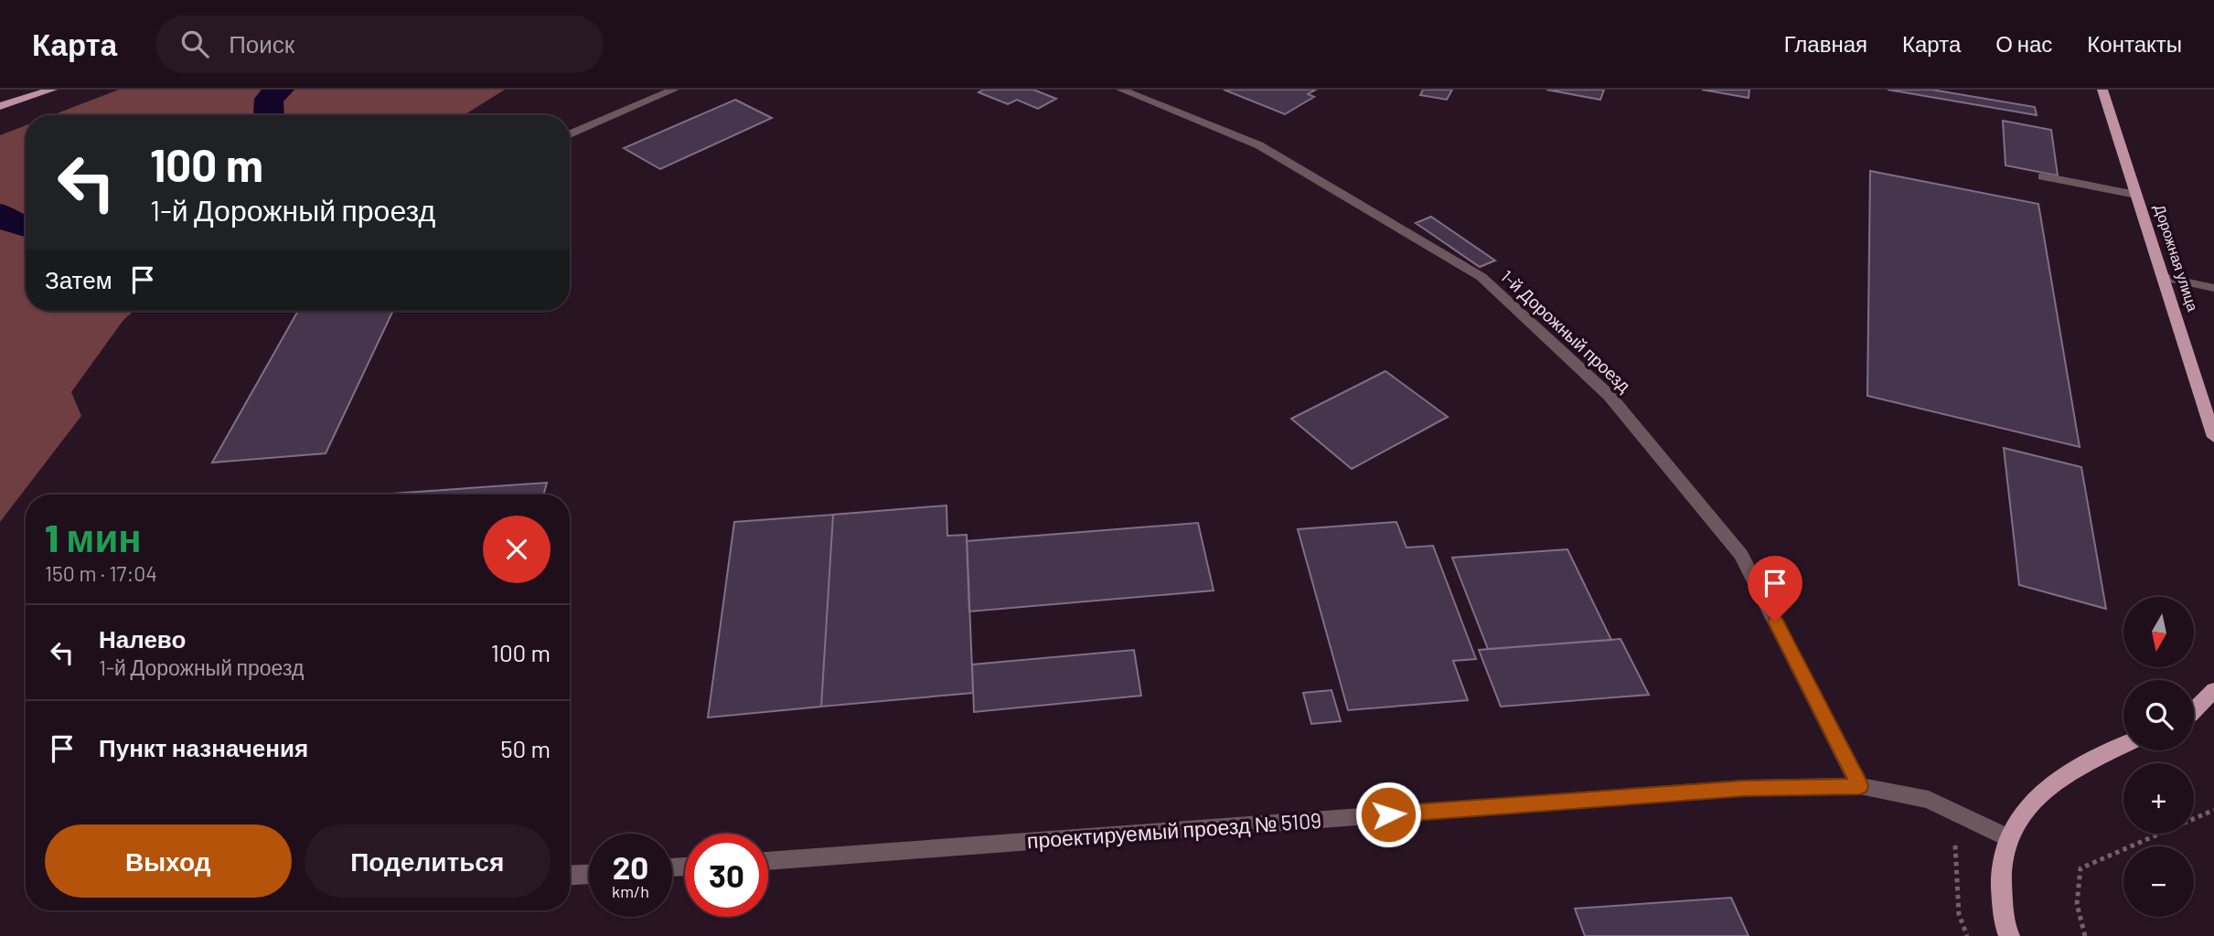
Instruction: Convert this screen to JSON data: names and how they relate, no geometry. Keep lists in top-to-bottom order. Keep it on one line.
{"streets":{"main road":["Дорожная улица"],"street":["1-й Дорожный проезд","проектируемый проезд № 5109"]},"crossings":[["1-й Дорожный проезд","проектируемый проезд № 5109"]],"north":"bottom","page":{"header":"Карта","search":"Поиск","nav":["Главная","Карта","О нас","Контакты"],"turn":["100 m","1-й Дорожный проезд"],"then":"Затем","heading":["1 мин","150 m · 17:04"],"map_buttons":["+","−"],"list":[{"name":"Налево","note":"1-й Дорожный проезд","value":"100 m"},{"name":"Пункт назначения","value":"50 m"}],"buttons":["Выход","Поделиться"],"speed":"20 km/h","limit":"30"}}
